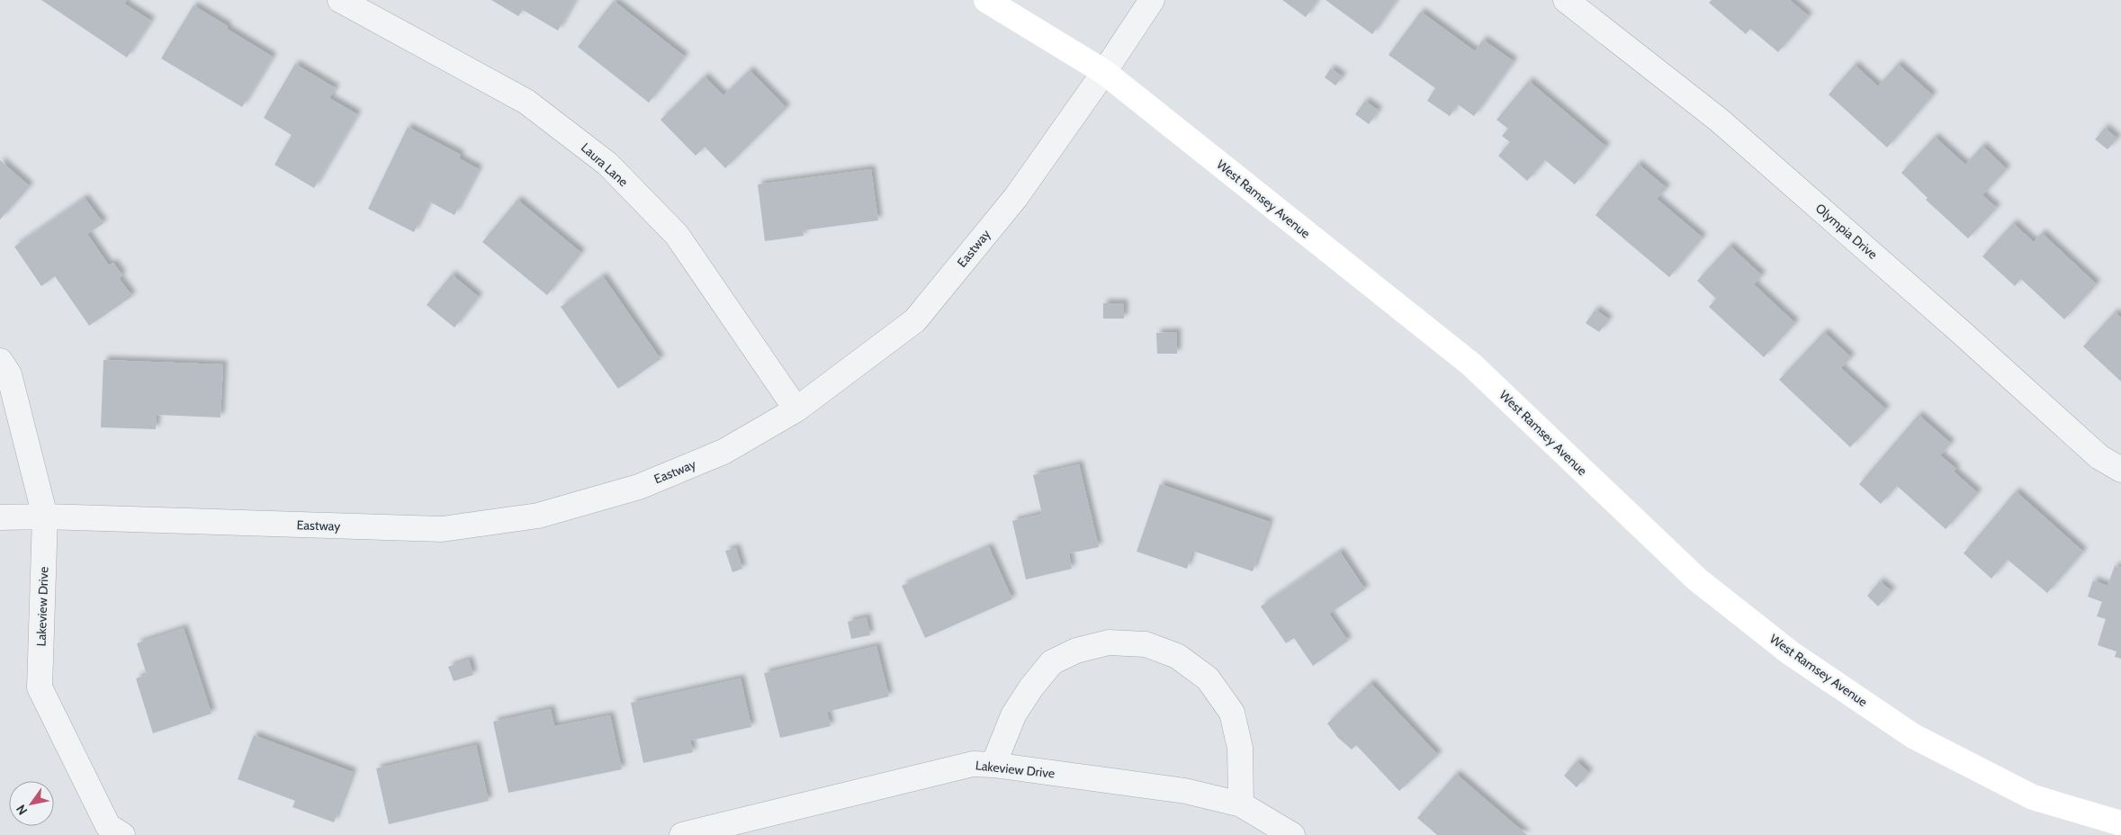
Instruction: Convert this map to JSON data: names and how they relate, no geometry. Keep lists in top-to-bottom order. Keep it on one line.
{"streets":{"street":["Laura Lane","West Ramsey Avenue","Olympia Drive","Eastway","Lakeview Drive"]},"crossings":[["Laura Lane","Eastway"],["West Ramsey Avenue","Eastway"],["Eastway","Lakeview Drive"]],"north":"bottom left"}
